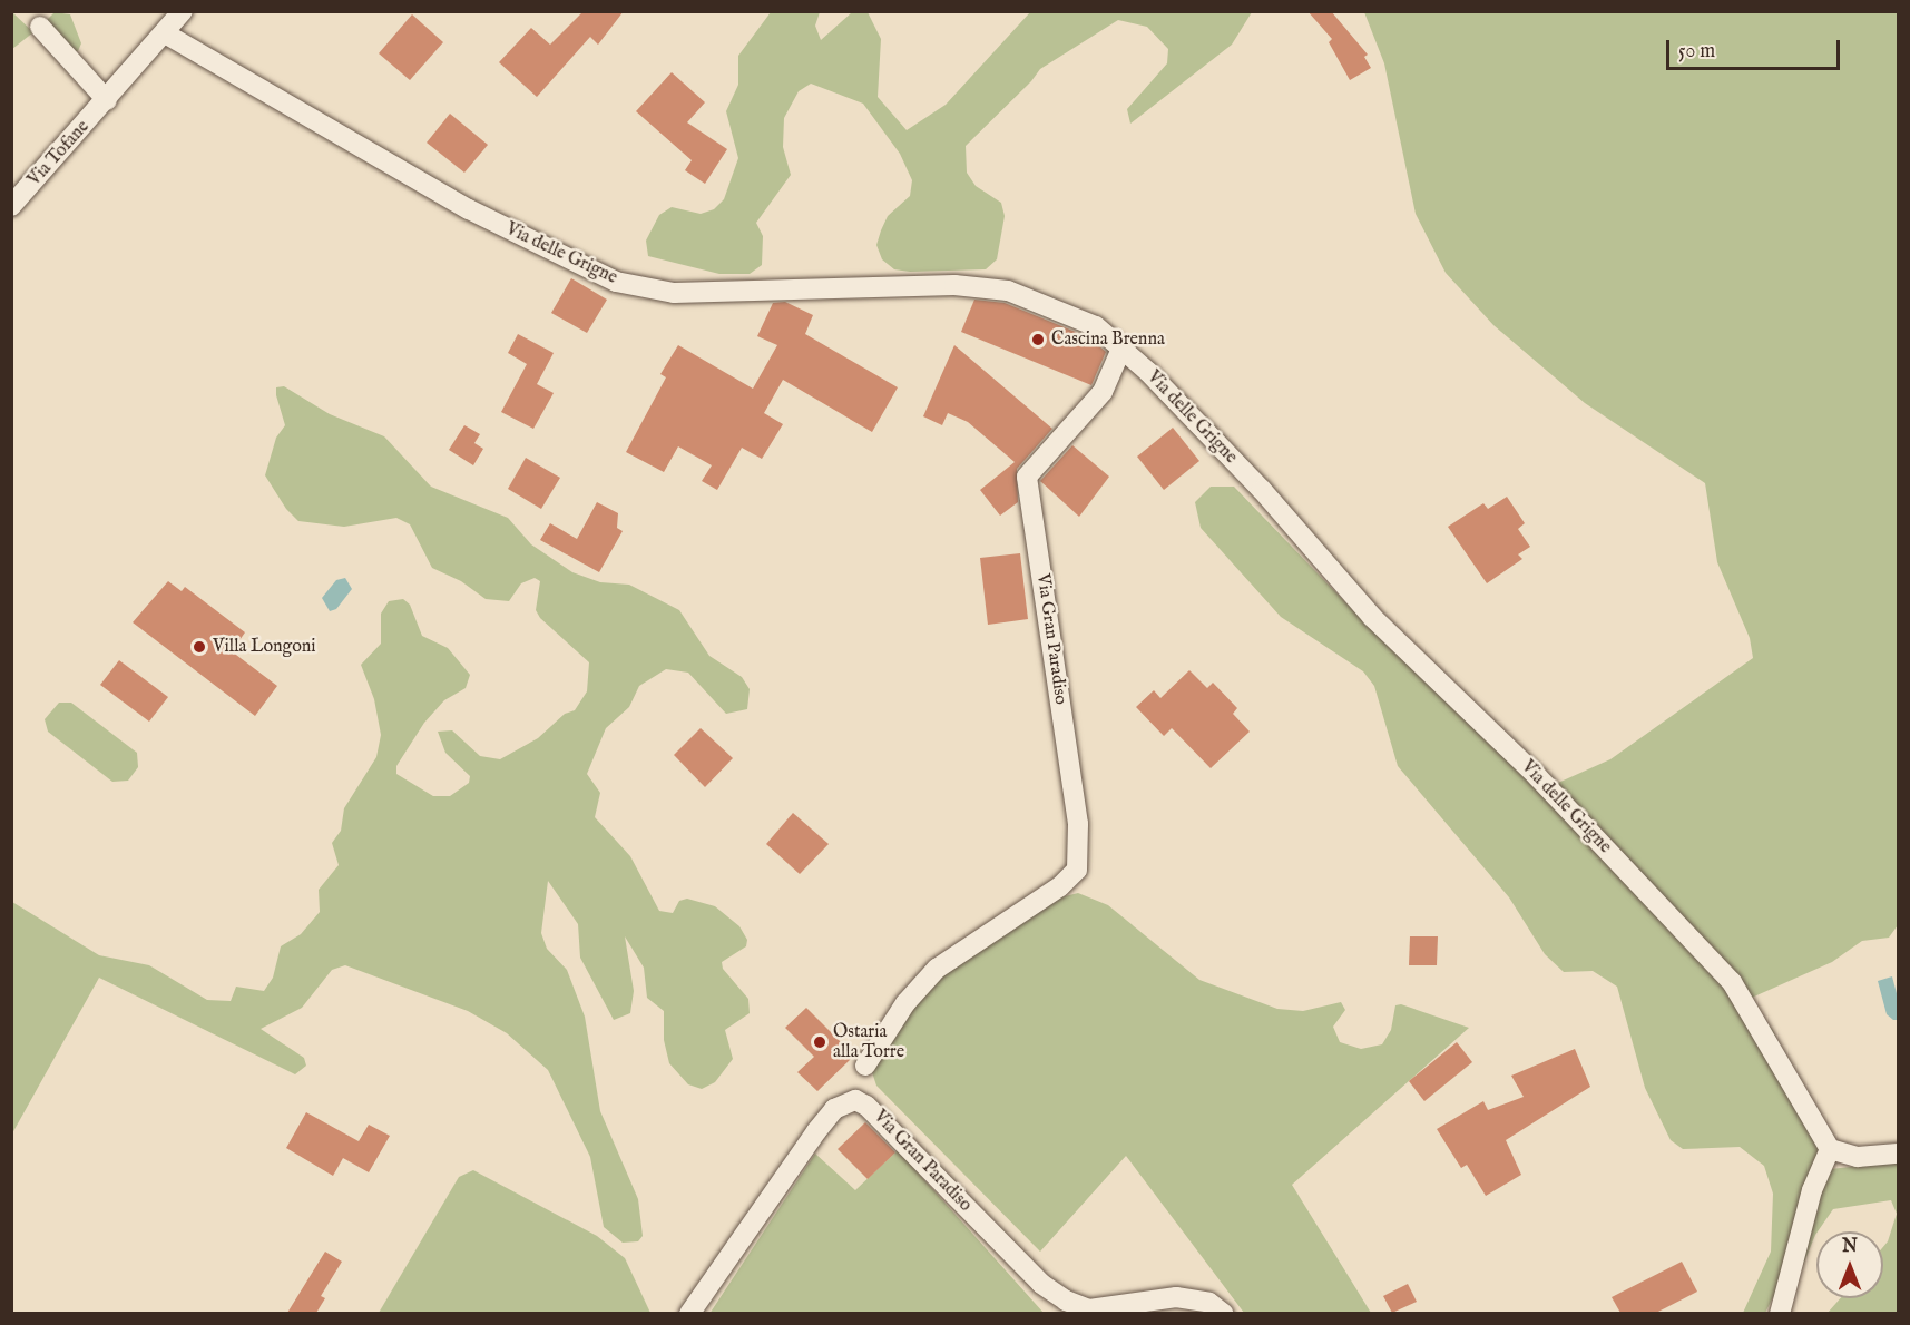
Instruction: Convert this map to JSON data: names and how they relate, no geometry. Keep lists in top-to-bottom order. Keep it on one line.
{"streets":{"street":["Via Tofane","Via delle Grigne","Via Gran Paradiso"]},"crossings":[["Via Tofane","Via delle Grigne"],["Via delle Grigne","Via Gran Paradiso"]],"places":["Cascina Brenna","Villa Longoni","Ostaria alla Torre"],"scale_bar":"50 m","north":"top"}
